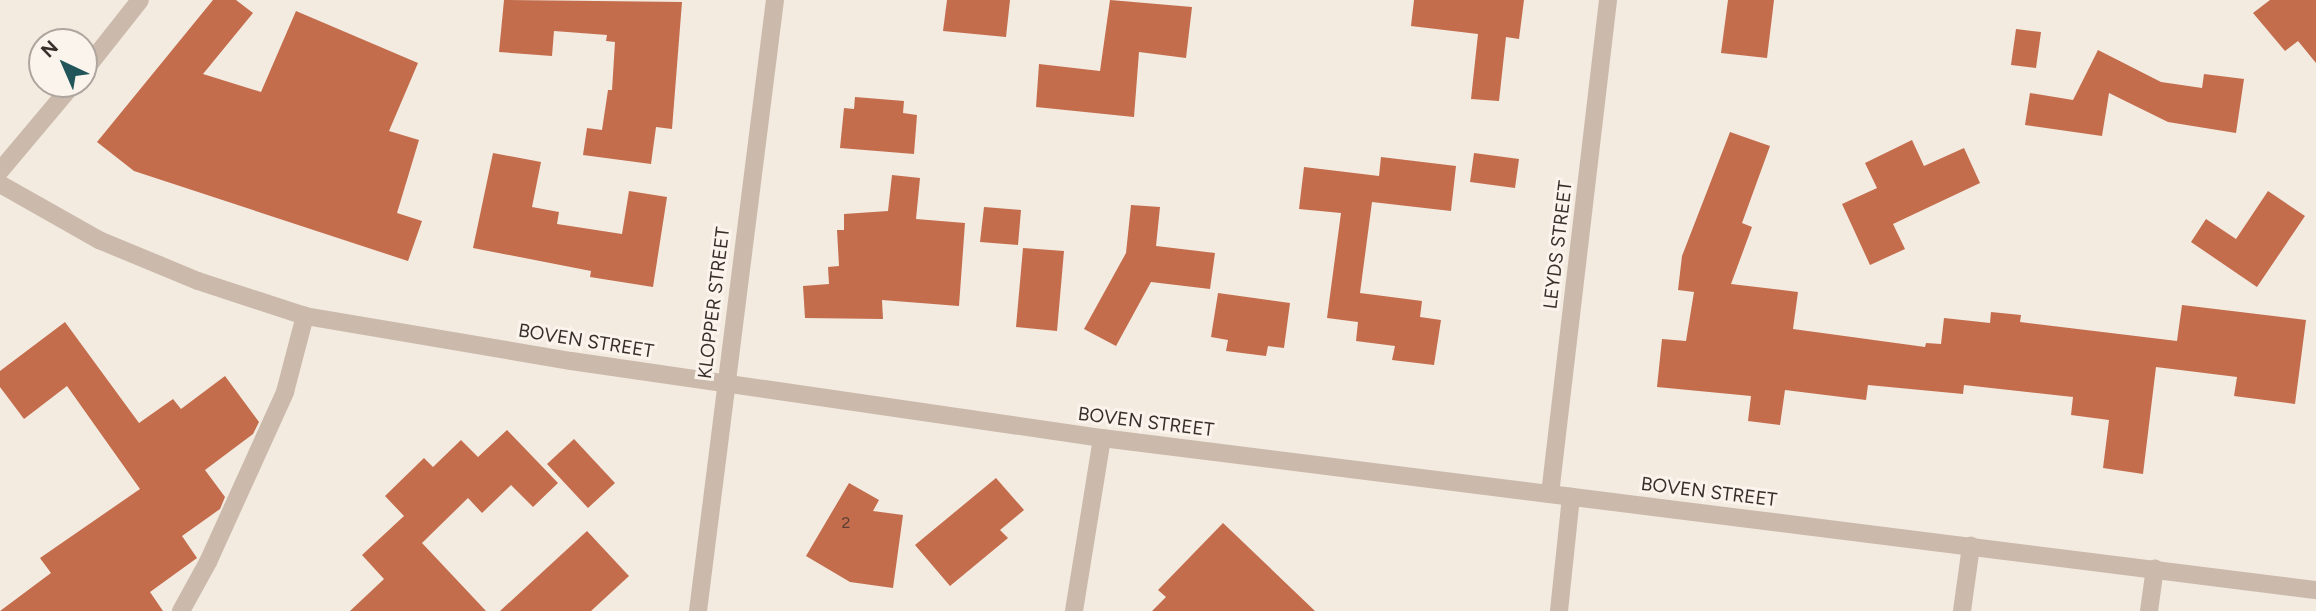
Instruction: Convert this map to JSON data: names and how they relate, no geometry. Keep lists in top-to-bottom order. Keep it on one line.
{"streets":{"street":["LEYDS STREET","KLOPPER STREET","BOVEN STREET"]},"crossings":[["LEYDS STREET","BOVEN STREET"],["KLOPPER STREET","BOVEN STREET"]],"house_numbers":["2"],"north":"top left"}
